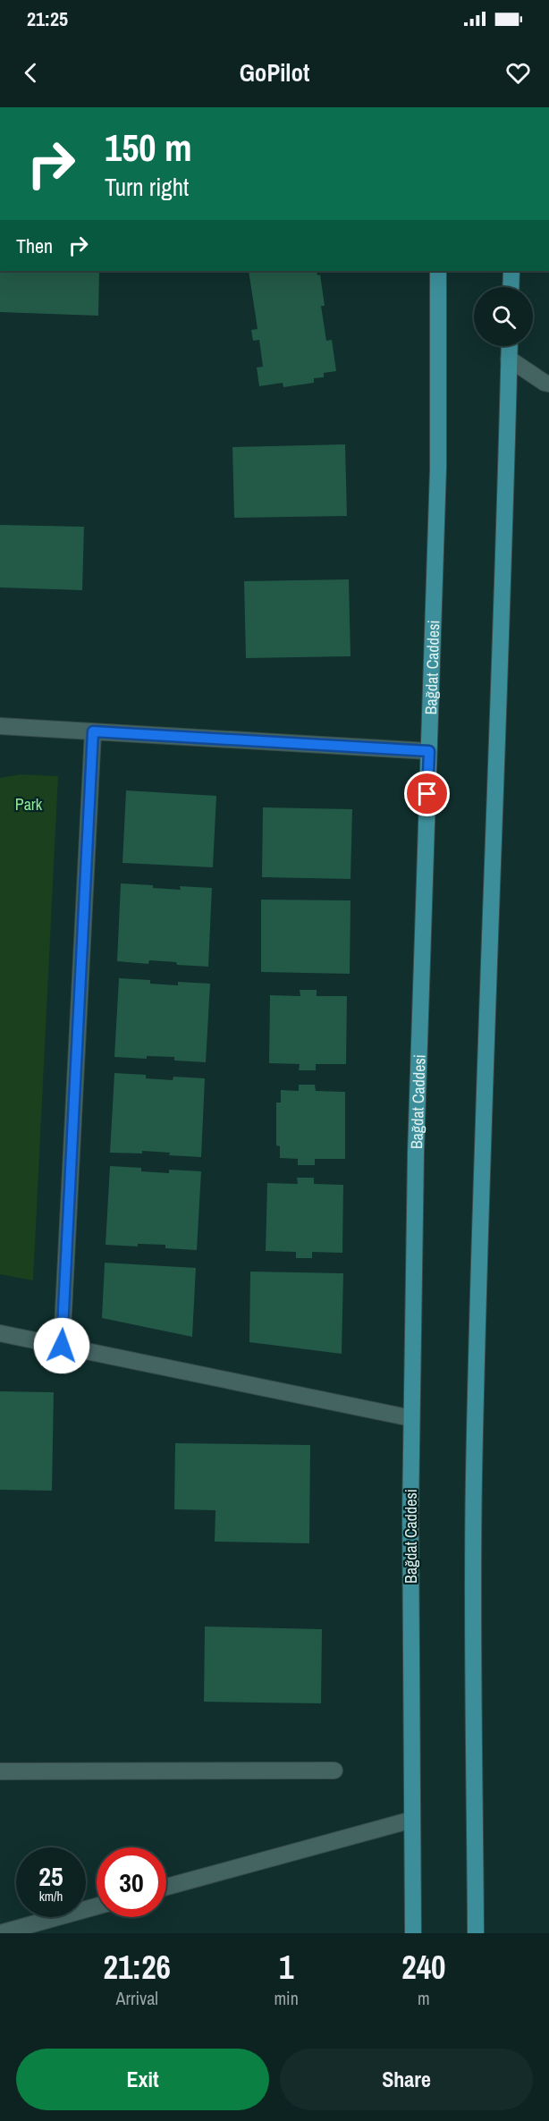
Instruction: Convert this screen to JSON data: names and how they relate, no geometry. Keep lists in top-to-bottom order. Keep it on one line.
{"streets":{"main road":["Bağdat Caddesi"]},"parks":["Park"],"page":{"status":"21:25","header":"GoPilot","turn":["150 m","Turn right"],"then":"Then","speed":"25 km/h","limit":"30","eta":["21:26","Arrival","1","min","240","m"],"buttons":["Exit","Share"]}}
